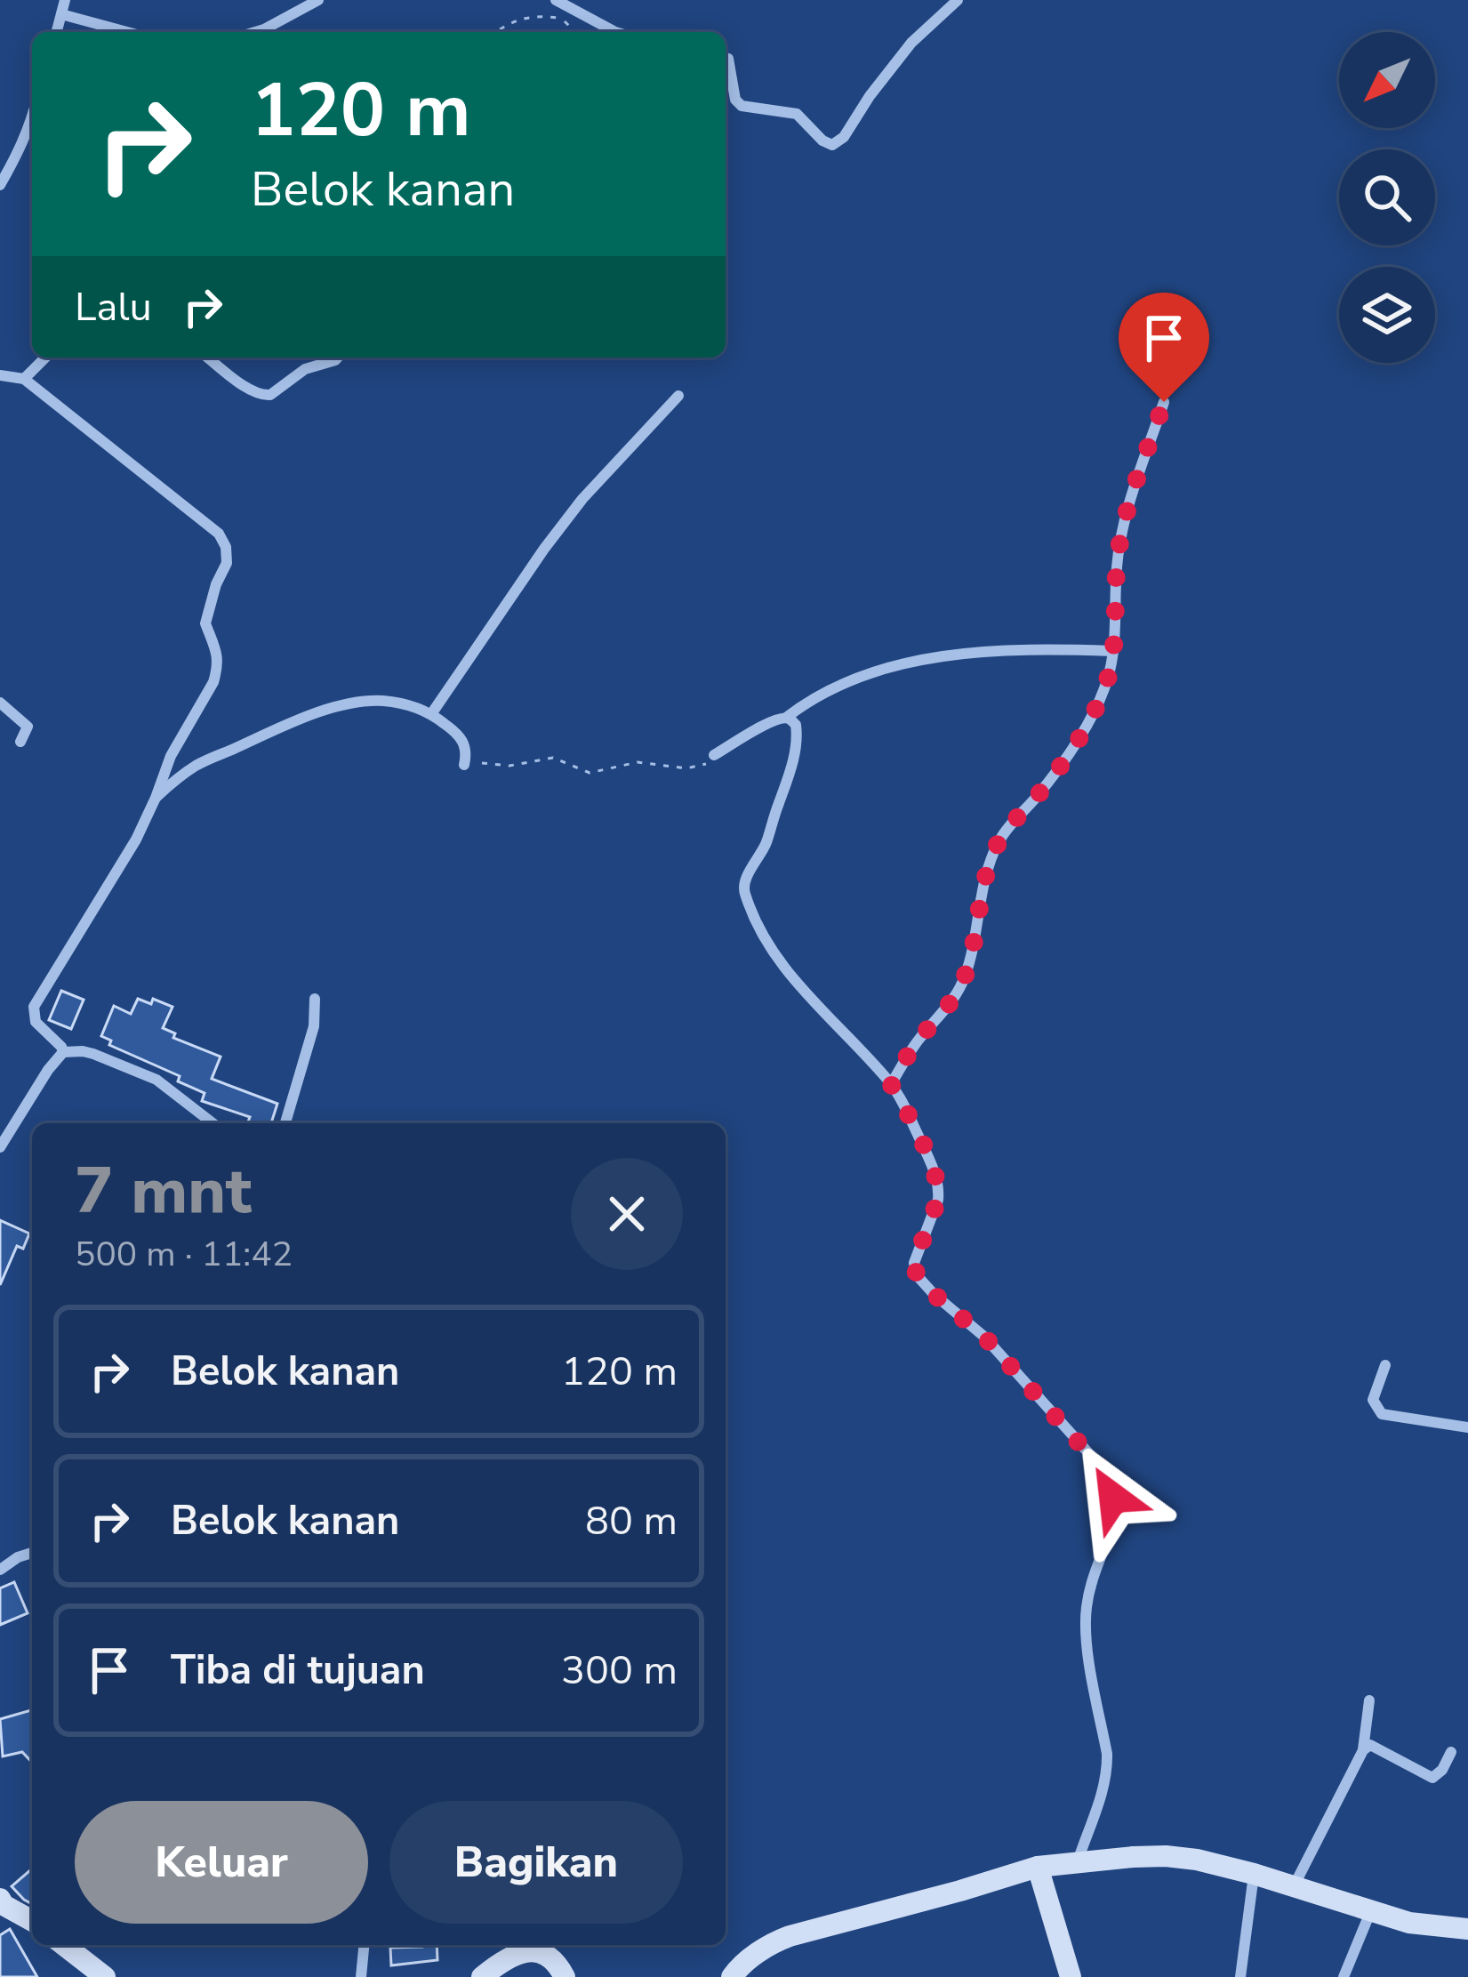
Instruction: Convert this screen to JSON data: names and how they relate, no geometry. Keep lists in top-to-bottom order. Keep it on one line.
{"north":"bottom left","page":{"turn":["120 m","Belok kanan"],"then":"Lalu","heading":["7 mnt","500 m · 11:42"],"list":[{"name":"Belok kanan","value":"120 m"},{"name":"Belok kanan","value":"80 m"},{"name":"Tiba di tujuan","value":"300 m"}],"buttons":["Keluar","Bagikan"]}}
